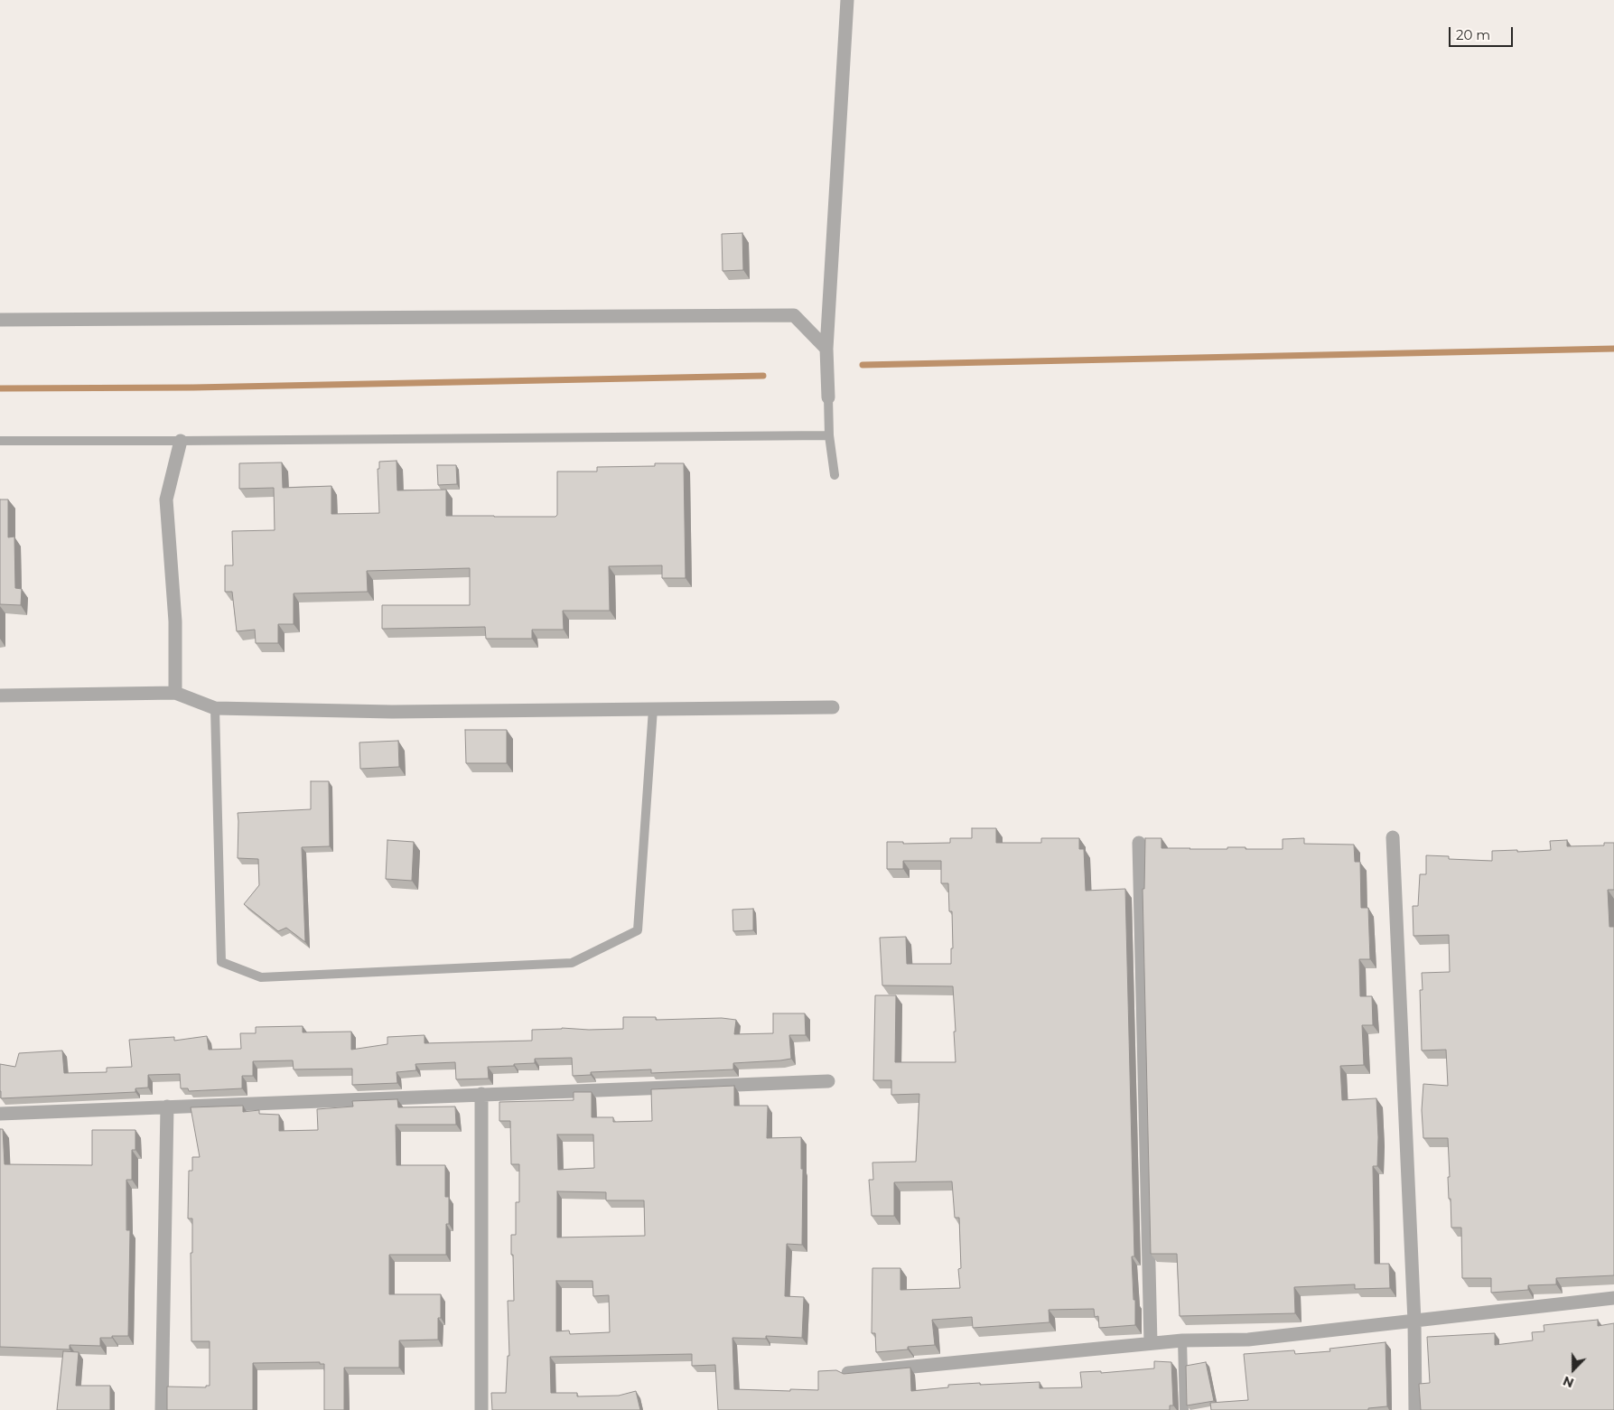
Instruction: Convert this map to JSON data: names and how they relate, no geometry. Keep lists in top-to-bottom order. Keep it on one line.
{"scale_bar":"20 m","north":"bottom"}
